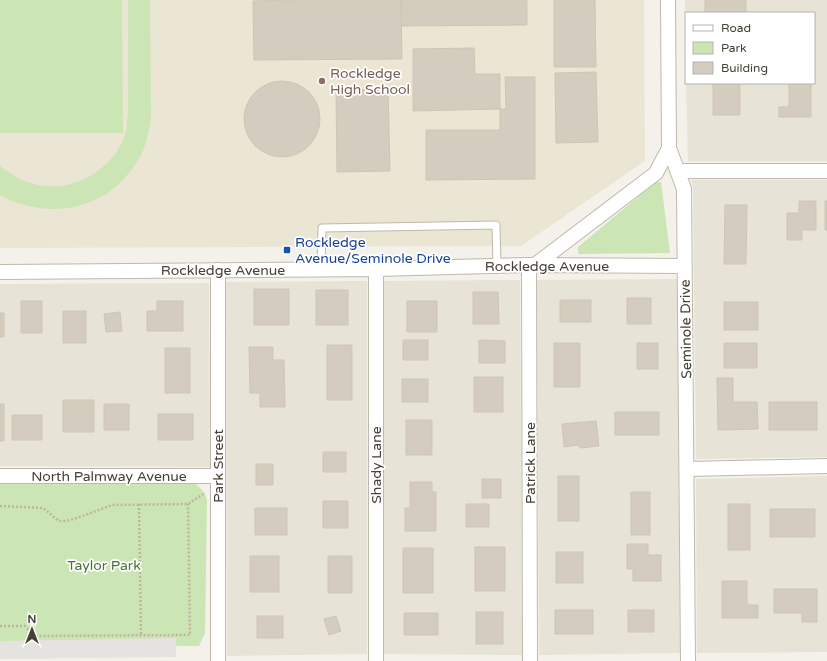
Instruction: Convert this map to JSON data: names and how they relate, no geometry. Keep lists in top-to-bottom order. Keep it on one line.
{"streets":{"street":["Rockledge Avenue","Seminole Drive","Patrick Lane","Shady Lane","Park Street","North Palmway Avenue"]},"crossings":[["Rockledge Avenue","Seminole Drive"],["Rockledge Avenue","Patrick Lane"],["Rockledge Avenue","Shady Lane"],["Rockledge Avenue","Park Street"],["Park Street","North Palmway Avenue"]],"parks":["Taylor Park"],"places":{"other":["Rockledge High School"],"transit":["Rockledge Avenue/Seminole Drive"]},"legend":["Road","Park","Building"],"north":"top"}
